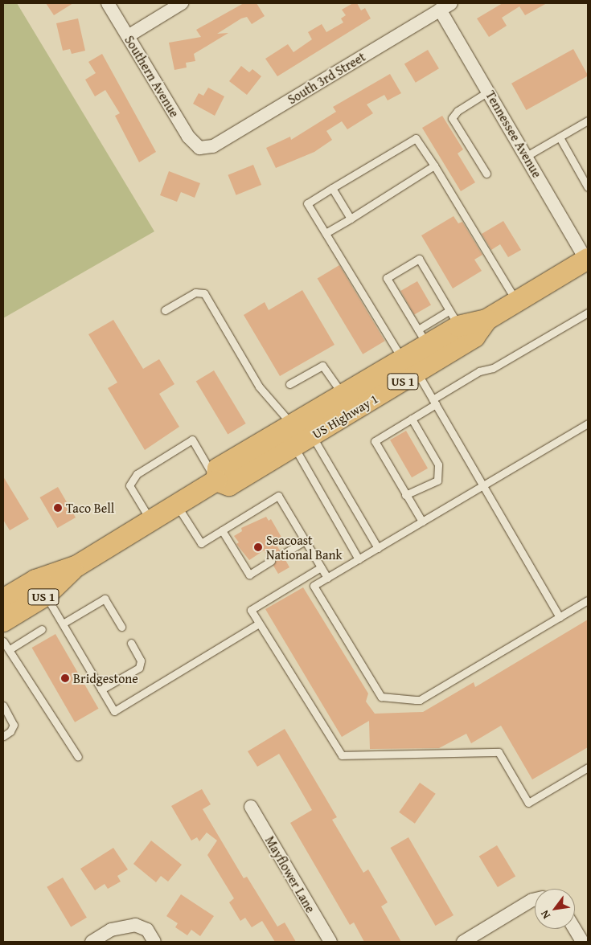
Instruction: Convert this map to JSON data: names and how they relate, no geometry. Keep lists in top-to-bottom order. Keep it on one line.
{"streets":{"main road":["US 1","US Highway 1"],"street":["Southern Avenue","South 3rd Street","Tennessee Avenue","Mayflower Lane"]},"crossings":[["Southern Avenue","South 3rd Street"],["South 3rd Street","Tennessee Avenue"],["Tennessee Avenue","US Highway 1"]],"places":["Taco Bell","Seacoast National Bank","Bridgestone"],"north":"bottom left"}
